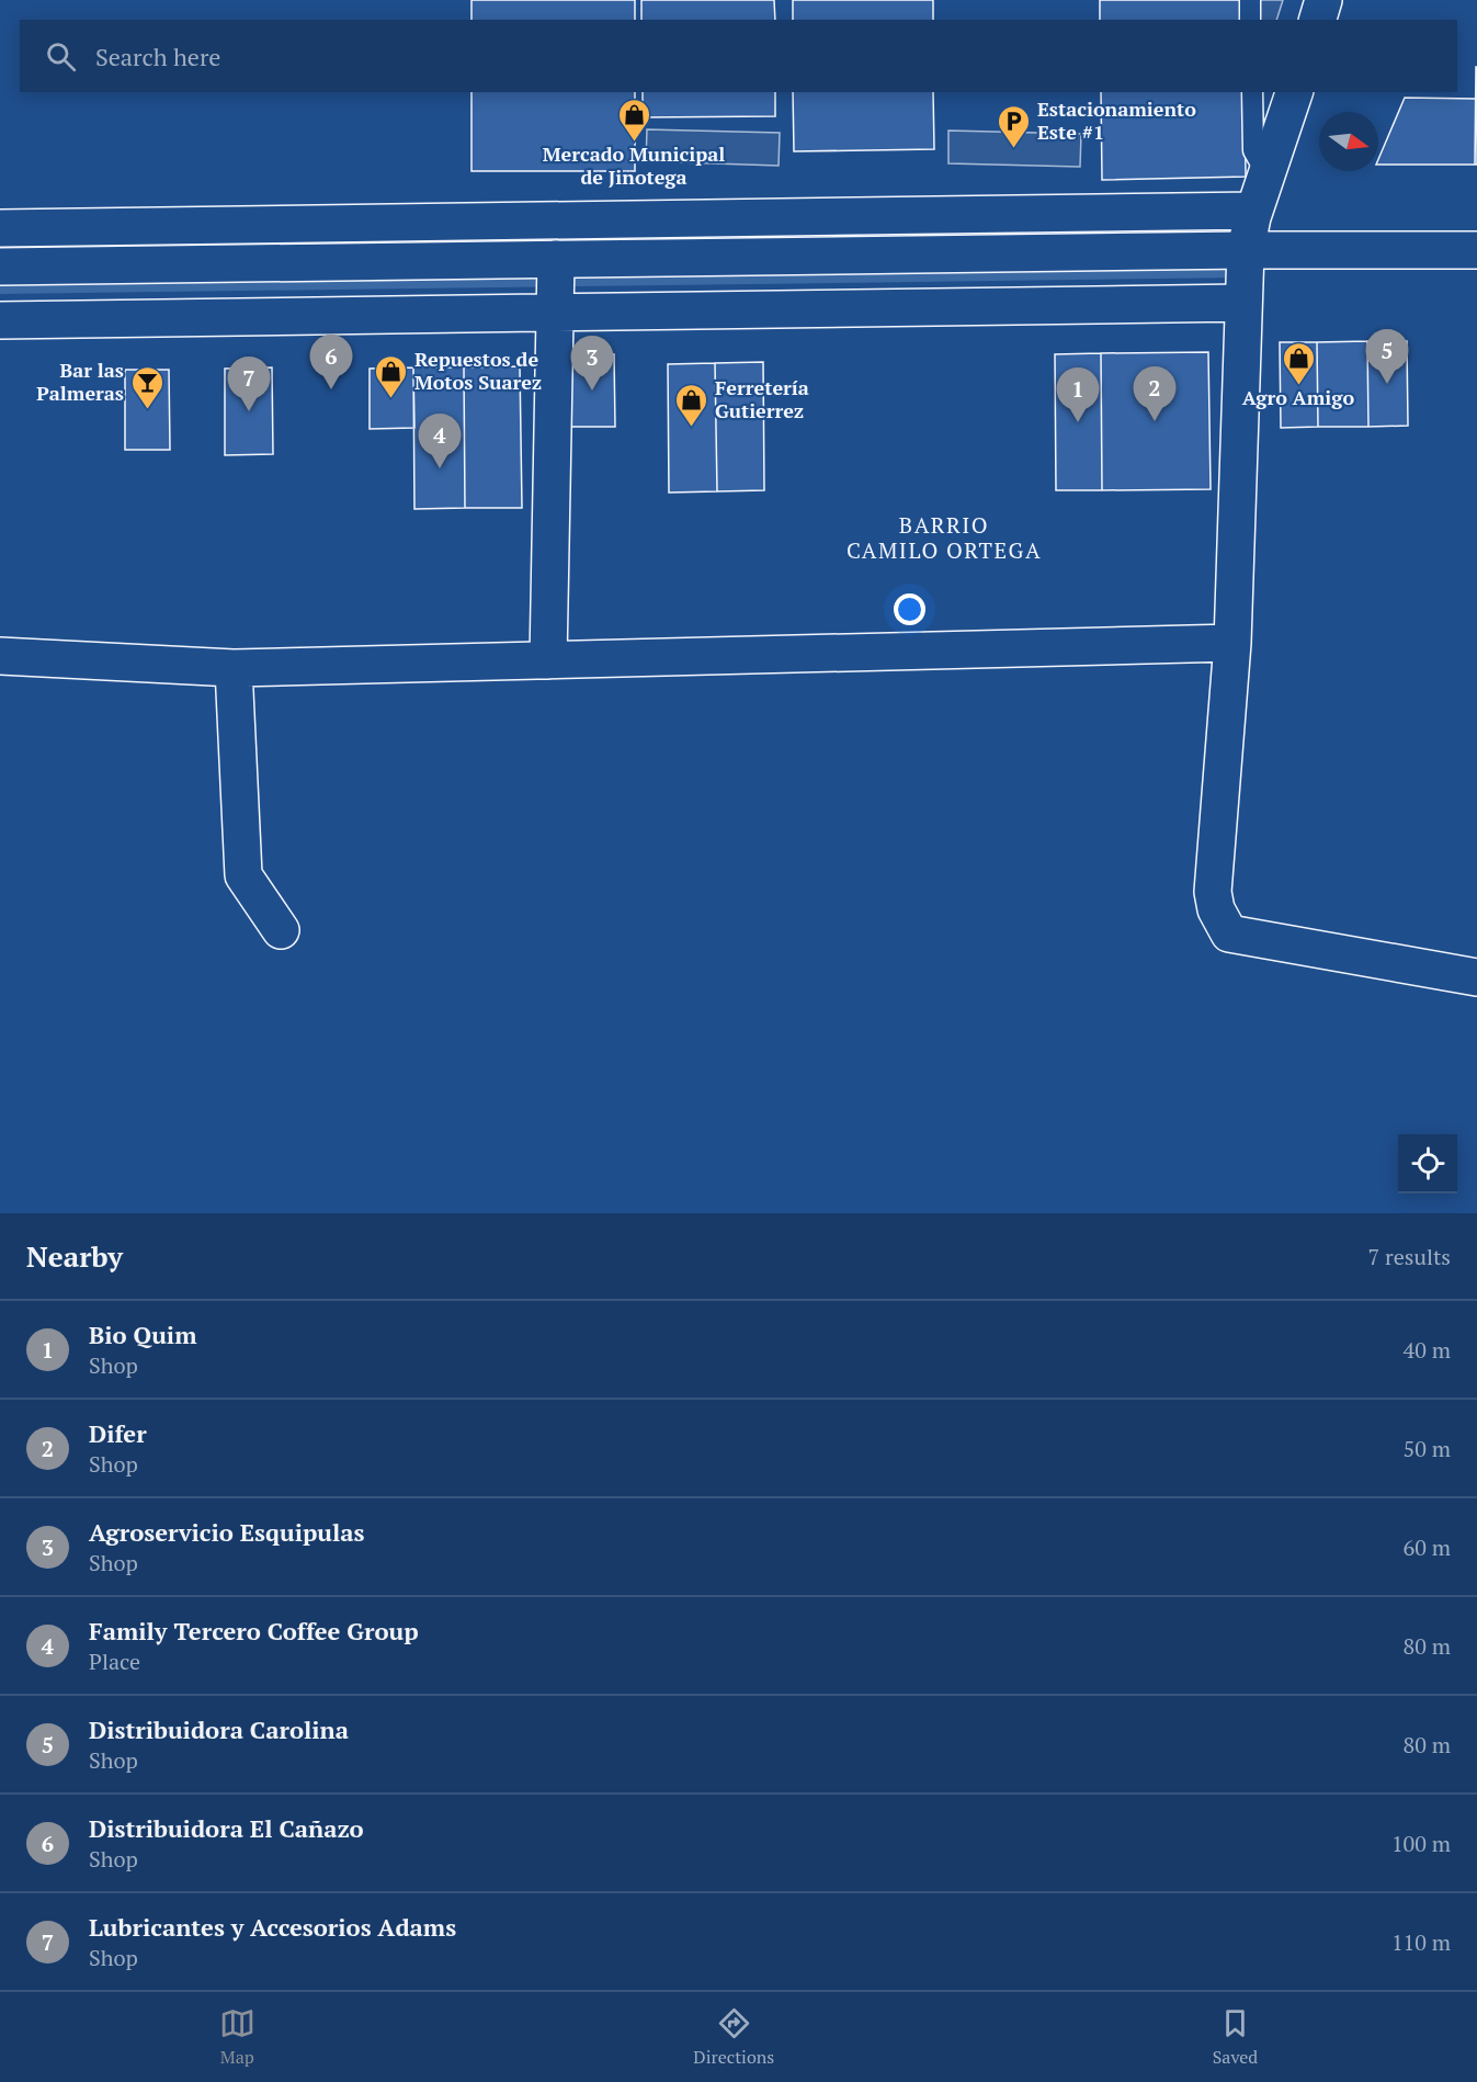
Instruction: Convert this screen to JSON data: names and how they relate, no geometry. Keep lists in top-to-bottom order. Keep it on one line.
{"districts":["BARRIO CAMILO ORTEGA"],"places":{"shop":["Mercado Municipal de Jinotega","Agro Amigo","Repuestos de Motos Suarez","Ferretería Gutierrez"],"parking":["Estacionamiento Este #1"],"bar":["Bar las Palmeras"]},"north":"right","page":{"search":"Search here","pins":["5","6","3","7","2","1","4"],"heading":["Nearby","7 results"],"list":[{"mark":"1","name":"Bio Quim","note":"Shop","value":"40 m"},{"mark":"2","name":"Difer","note":"Shop","value":"50 m"},{"mark":"3","name":"Agroservicio Esquipulas","note":"Shop","value":"60 m"},{"mark":"4","name":"Family Tercero Coffee Group","note":"Place","value":"80 m"},{"mark":"5","name":"Distribuidora Carolina","note":"Shop","value":"80 m"},{"mark":"6","name":"Distribuidora El Cañazo","note":"Shop","value":"100 m"},{"mark":"7","name":"Lubricantes y Accesorios Adams","note":"Shop","value":"110 m"}],"nav":["Map","Directions","Saved"]}}
